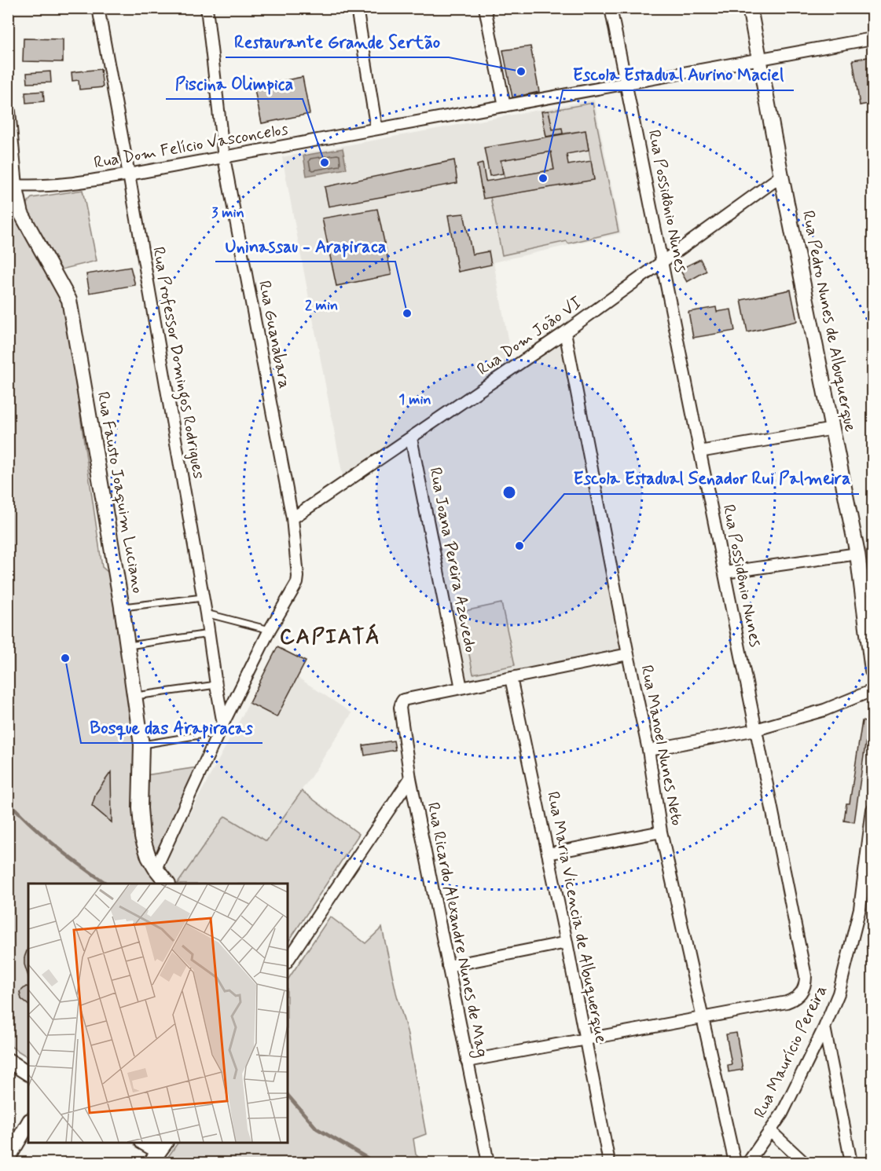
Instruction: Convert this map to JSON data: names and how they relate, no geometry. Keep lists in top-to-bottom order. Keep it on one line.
{"streets":{"street":["Rua Dom Felício Vasconcelos","Rua Possidônio Nunes","Rua Pedro Nunes de Albuquerque","Rua Guanabara","Rua Dom João VI","Rua Professor Domingos Rodrigues","Rua Fausto Joaquim Luciano","Rua Joana Pereira Azevedo","Rua Manoel Nunes Neto","Rua Maria Vicencia de Albuquerque","Rua Ricardo Alexandre Nunes de Mag","Rua Maurício Pereira"]},"crossings":[["Rua Dom Felício Vasconcelos","Rua Possidônio Nunes"],["Rua Dom Felício Vasconcelos","Rua Pedro Nunes de Albuquerque"],["Rua Dom Felício Vasconcelos","Rua Guanabara"],["Rua Dom Felício Vasconcelos","Rua Professor Domingos Rodrigues"],["Rua Dom Felício Vasconcelos","Rua Fausto Joaquim Luciano"],["Rua Possidônio Nunes","Rua Dom João VI"],["Rua Possidônio Nunes","Rua Manoel Nunes Neto"],["Rua Pedro Nunes de Albuquerque","Rua Dom João VI"],["Rua Guanabara","Rua Dom João VI"],["Rua Dom João VI","Rua Joana Pereira Azevedo"],["Rua Dom João VI","Rua Manoel Nunes Neto"],["Rua Joana Pereira Azevedo","Rua Ricardo Alexandre Nunes de Mag"]],"districts":["CAPIATÁ"],"places":["Restaurante Grande Sertão","Piscina Olimpica","Escola Estadual Aurino Maciel","Uninassau - Arapiraca","Escola Estadual Senador Rui Palmeira","Bosque das Arapiracas"],"rings":["3 min","2 min","1 min"]}
